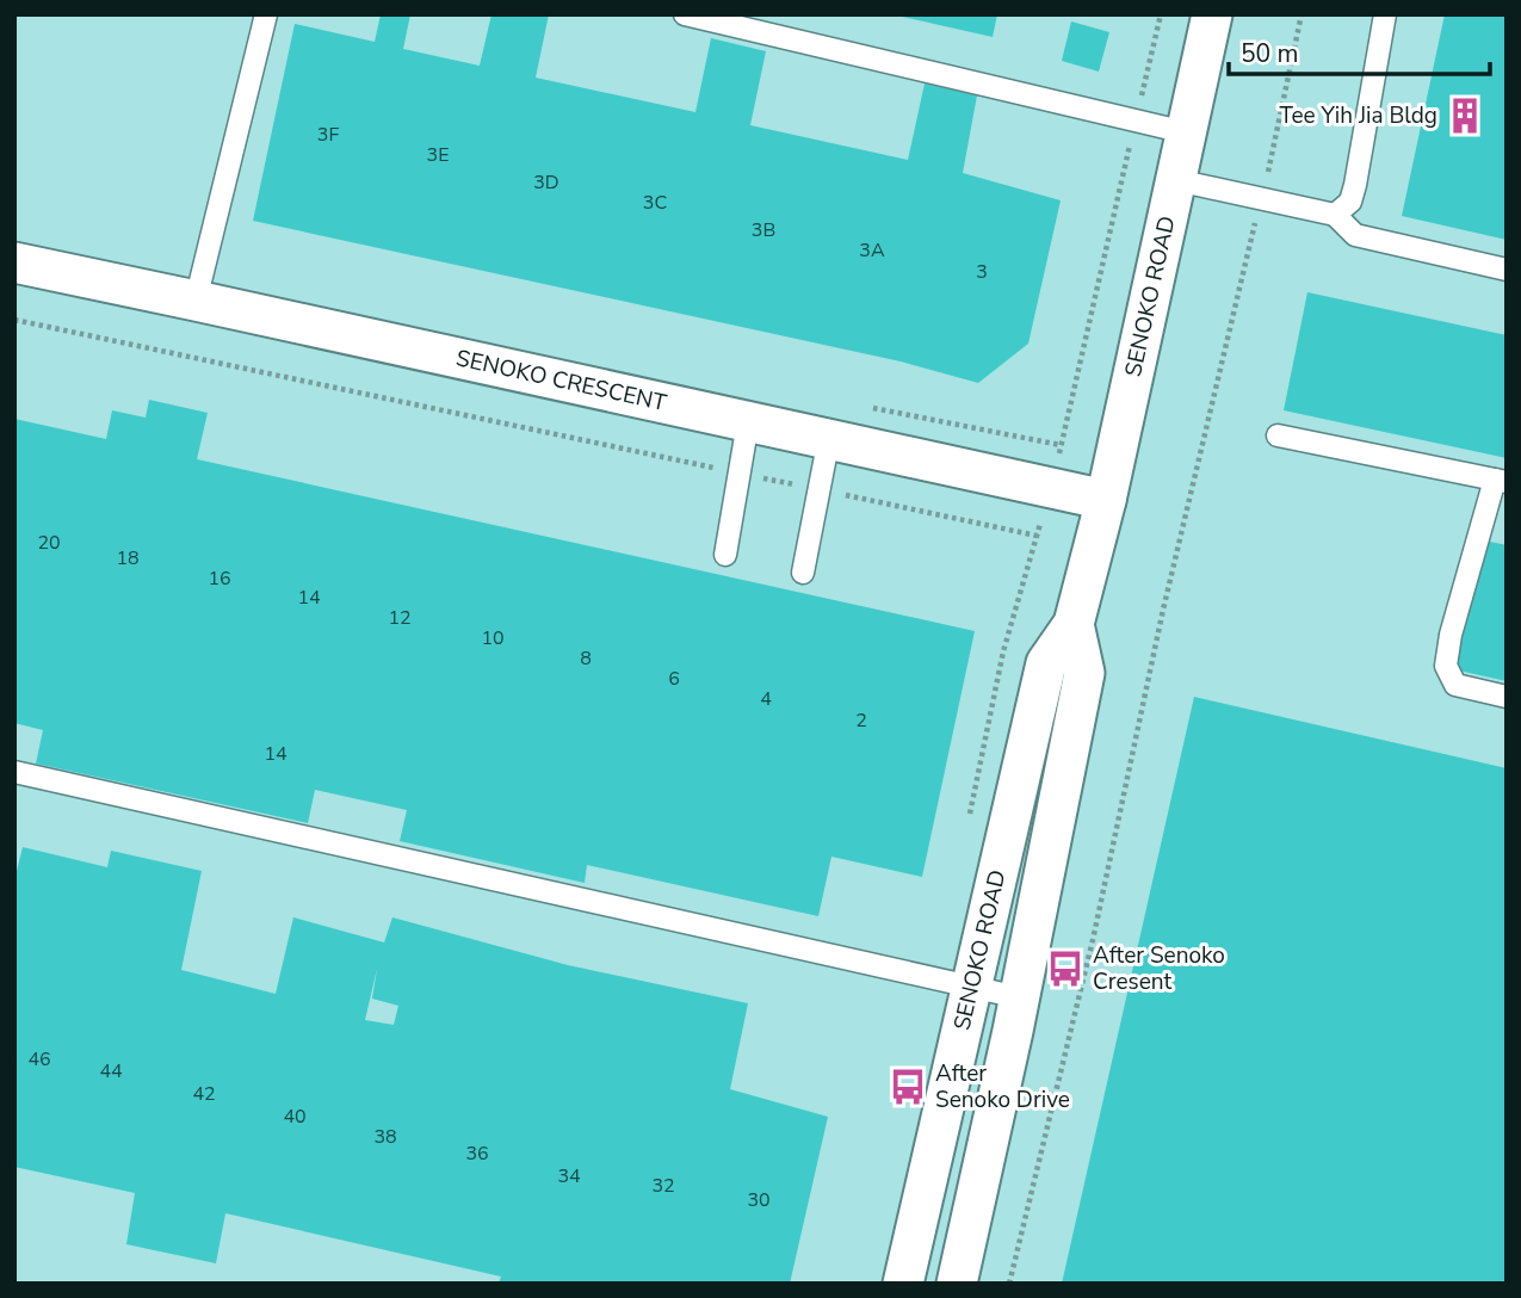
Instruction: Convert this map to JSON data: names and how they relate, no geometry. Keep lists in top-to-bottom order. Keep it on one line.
{"streets":{"street":["SENOKO ROAD","SENOKO CRESCENT"]},"crossings":[["SENOKO ROAD","SENOKO CRESCENT"]],"places":{"building":["Tee Yih Jia Bldg"],"bus stop":["After Senoko Cresent","After Senoko Drive"]},"house_numbers":["3F","3E","3D","3C","3B","3A","3","20","18","16","14","12","10","8","6","4","2","14","46","44","42","40","38","36","34","32","30"],"scale_bar":"50 m"}
